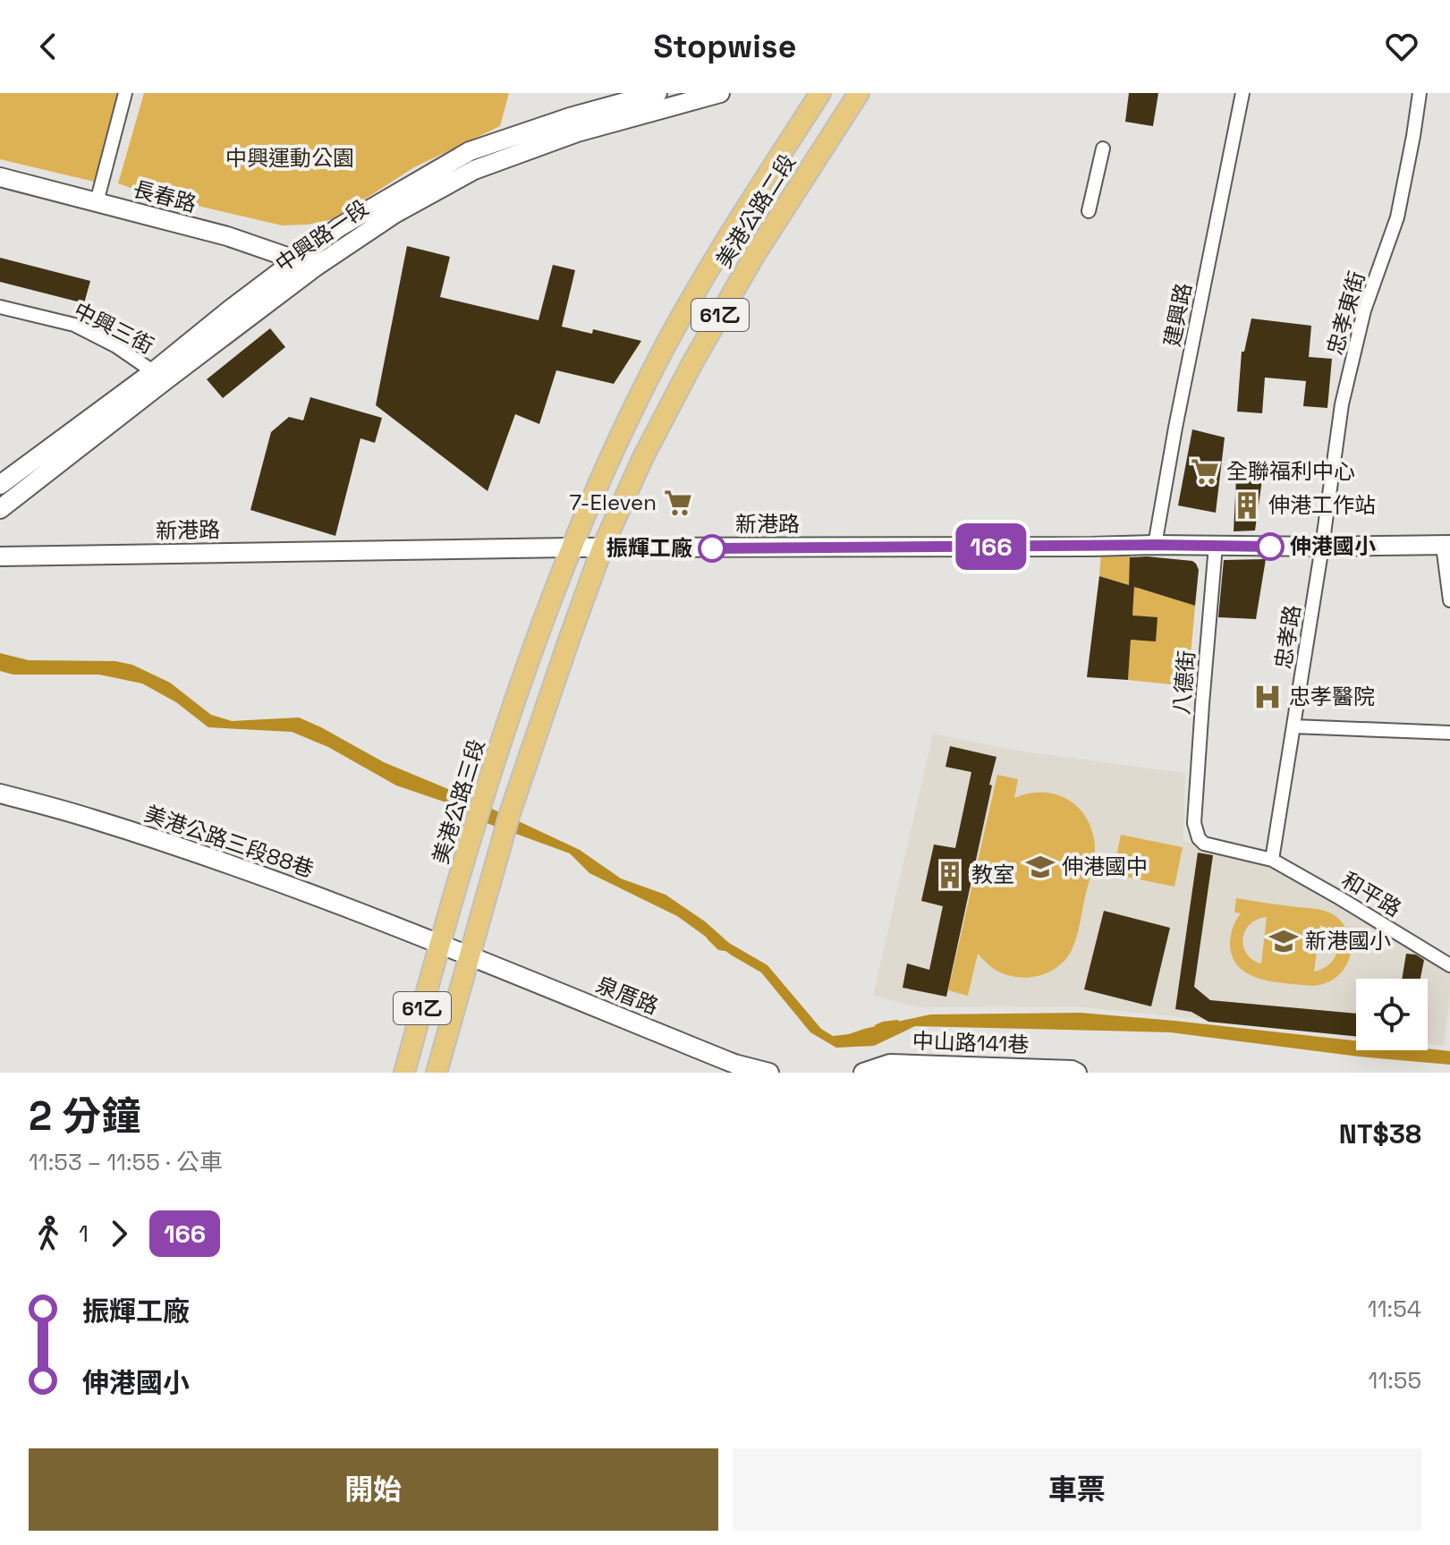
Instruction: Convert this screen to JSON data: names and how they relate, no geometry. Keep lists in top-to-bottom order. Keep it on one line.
{"streets":{"main road":["美港公路二段","61乙","美港公路三段"],"street":["長春路","中興路一段","忠孝東街","建興路","中興三街","新港路","忠孝路","八德街","美港公路三段88巷","和平路","泉厝路","中山路141巷"]},"crossings":[["長春路","中興路一段"],["美港公路二段","61乙"],["美港公路二段","新港路"],["美港公路二段","美港公路三段"],["中興路一段","中興三街"],["忠孝東街","新港路"],["忠孝東街","忠孝路"],["61乙","新港路"],["61乙","美港公路三段88巷"],["61乙","泉厝路"],["建興路","新港路"],["新港路","忠孝路"],["新港路","八德街"],["新港路","美港公路三段"],["忠孝路","和平路"],["八德街","和平路"],["美港公路三段","美港公路三段88巷"],["美港公路三段88巷","泉厝路"]],"parks":["中興運動公園"],"places":{"supermarket":["全聯福利中心","7-Eleven"],"building":["伸港工作站","教室"],"other":["伸港國小","振輝工廠"],"hospital":["忠孝醫院"],"school or university":["伸港國中","新港國小"]},"lines":["bus line 166"],"page":{"header":"Stopwise","on_map":"166","heading":["2 分鐘","11:53 – 11:55 · 公車","NT$38"],"legs":["1","166"],"list":[{"name":"振輝工廠","value":"11:54"},{"name":"伸港國小","value":"11:55"}],"buttons":["開始","車票"]}}
